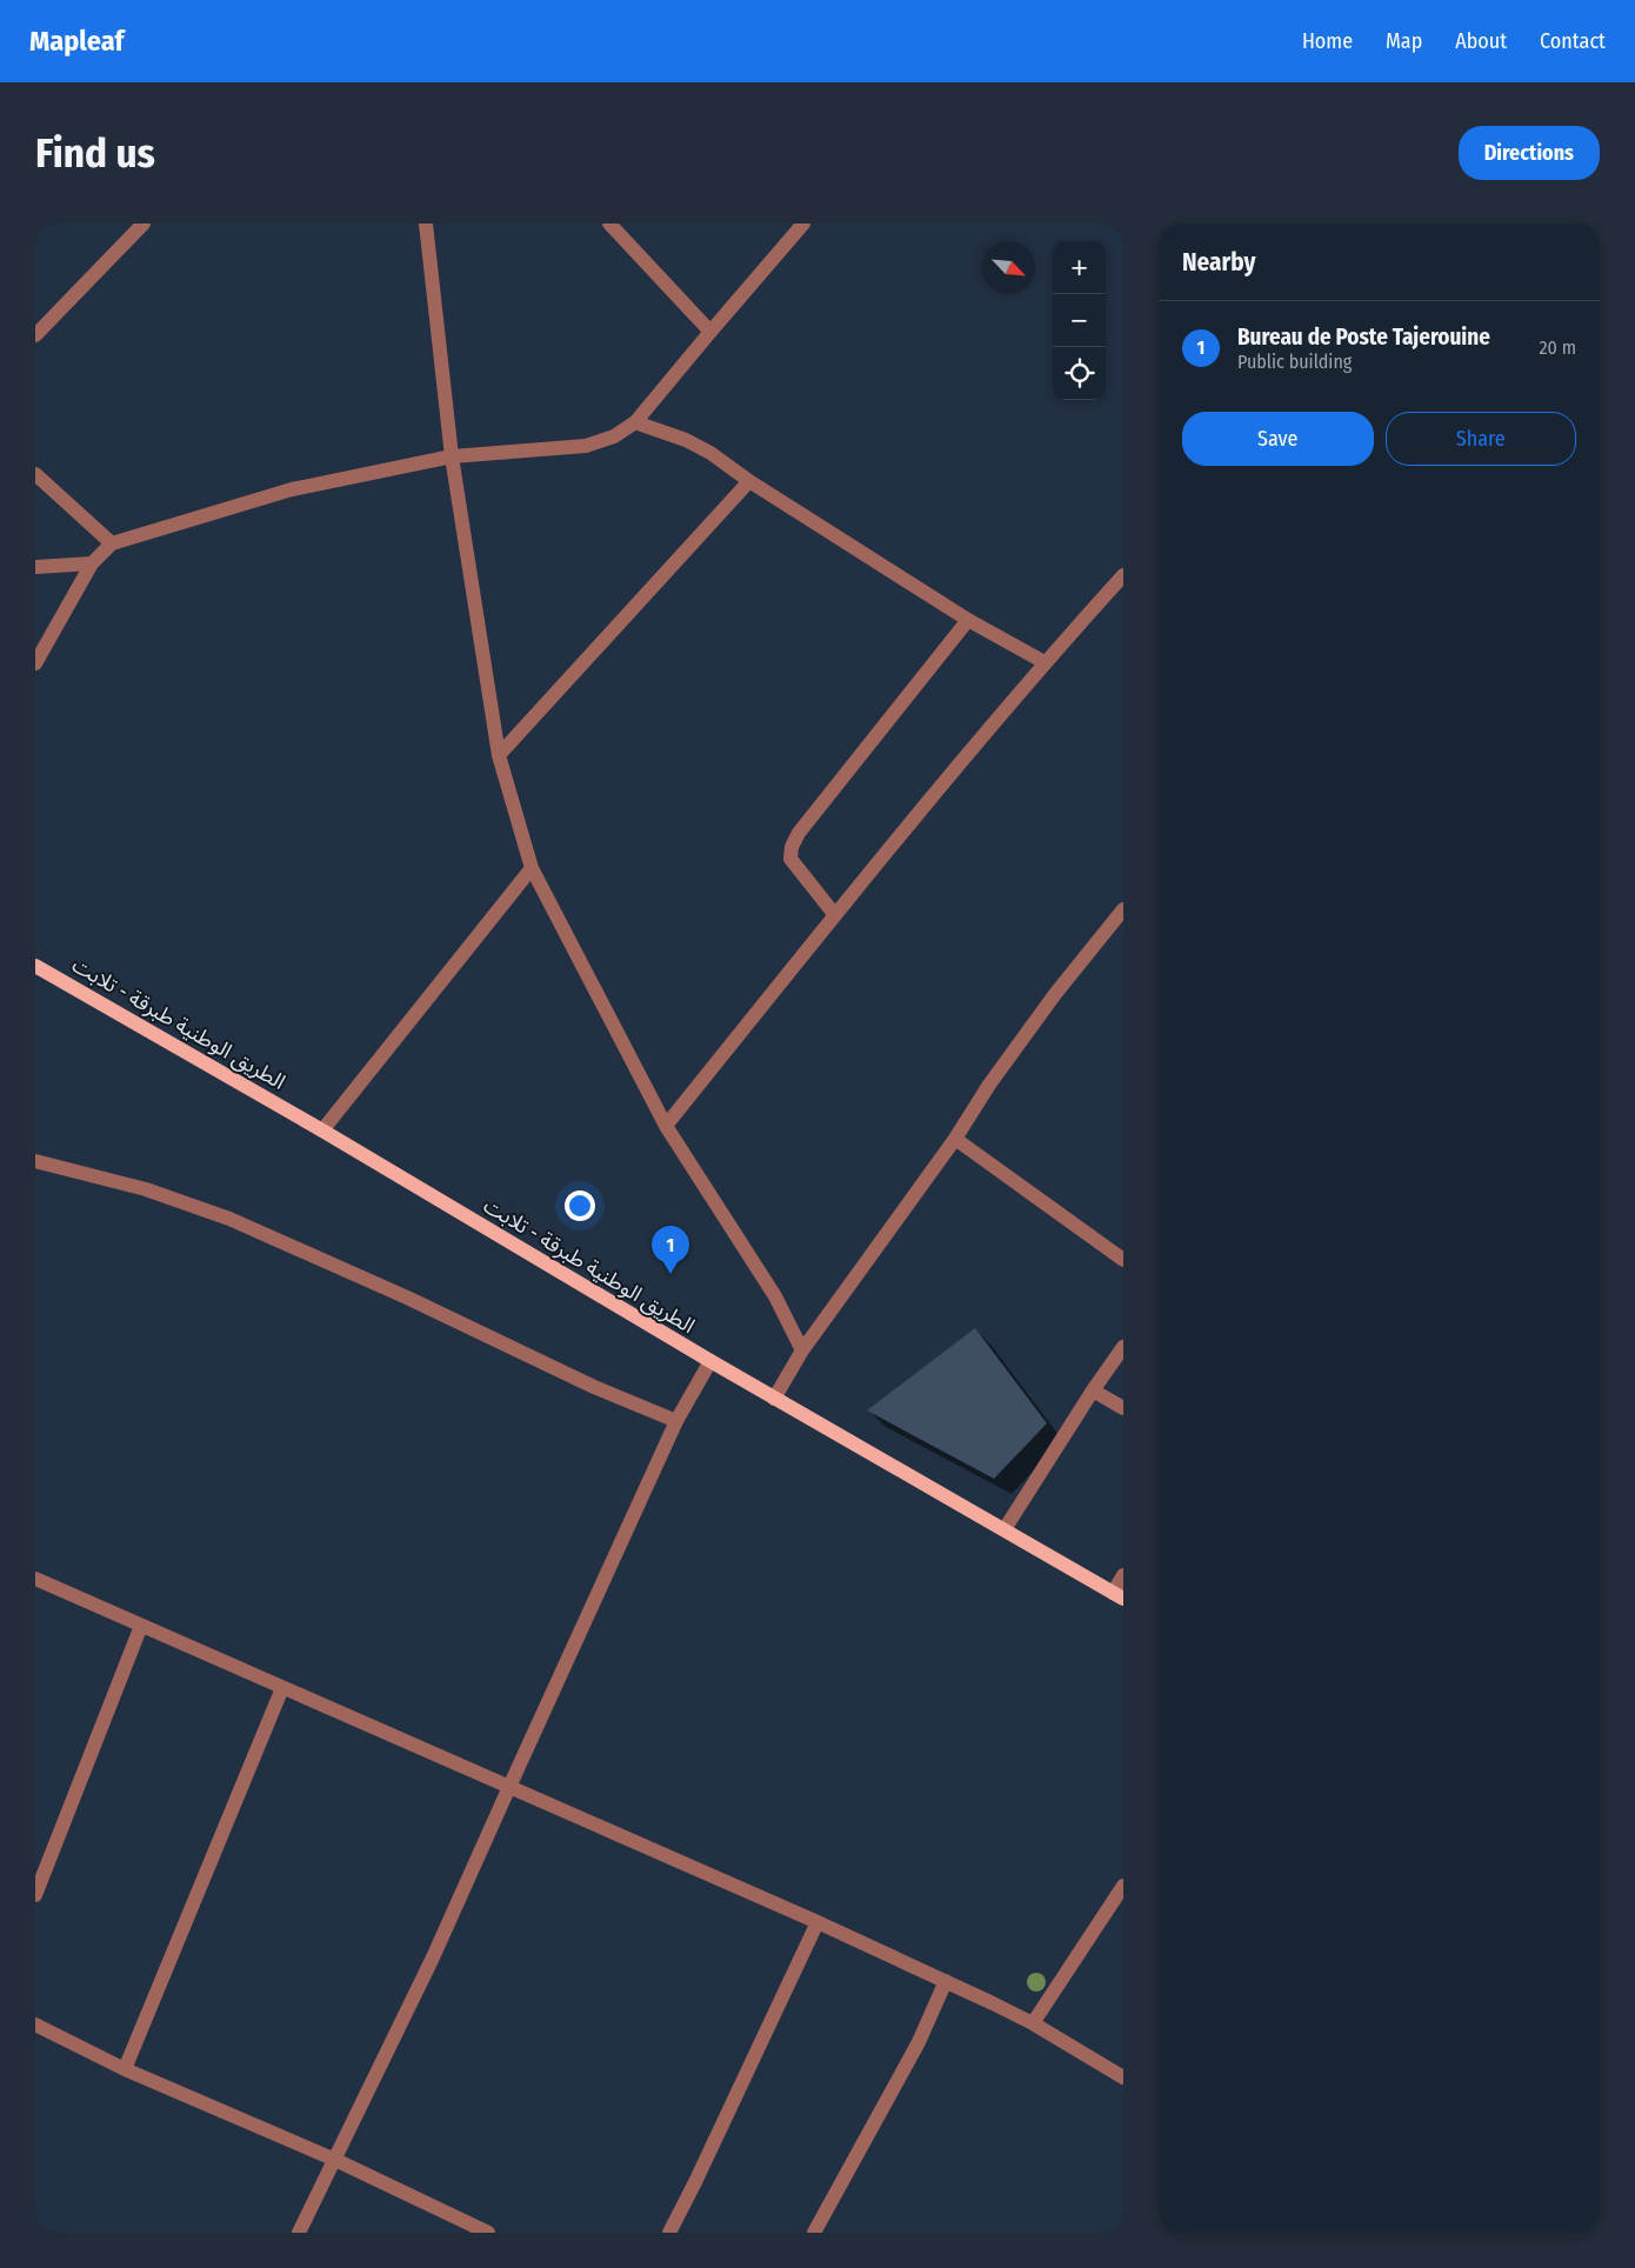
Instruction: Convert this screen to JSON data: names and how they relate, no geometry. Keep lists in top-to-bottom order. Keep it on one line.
{"streets":{"main road":["الطريق الوطنية طبرقة - تلابت"]},"north":"bottom right","page":{"header":"Mapleaf","nav":["Home","Map","About","Contact"],"buttons":["Directions",["Save","Share"]],"title":"Find us","heading":"Nearby","map_buttons":["+","−"],"list":[{"mark":"1","name":"Bureau de Poste Tajerouine","note":"Public building","value":"20 m"}],"pins":"1"}}
